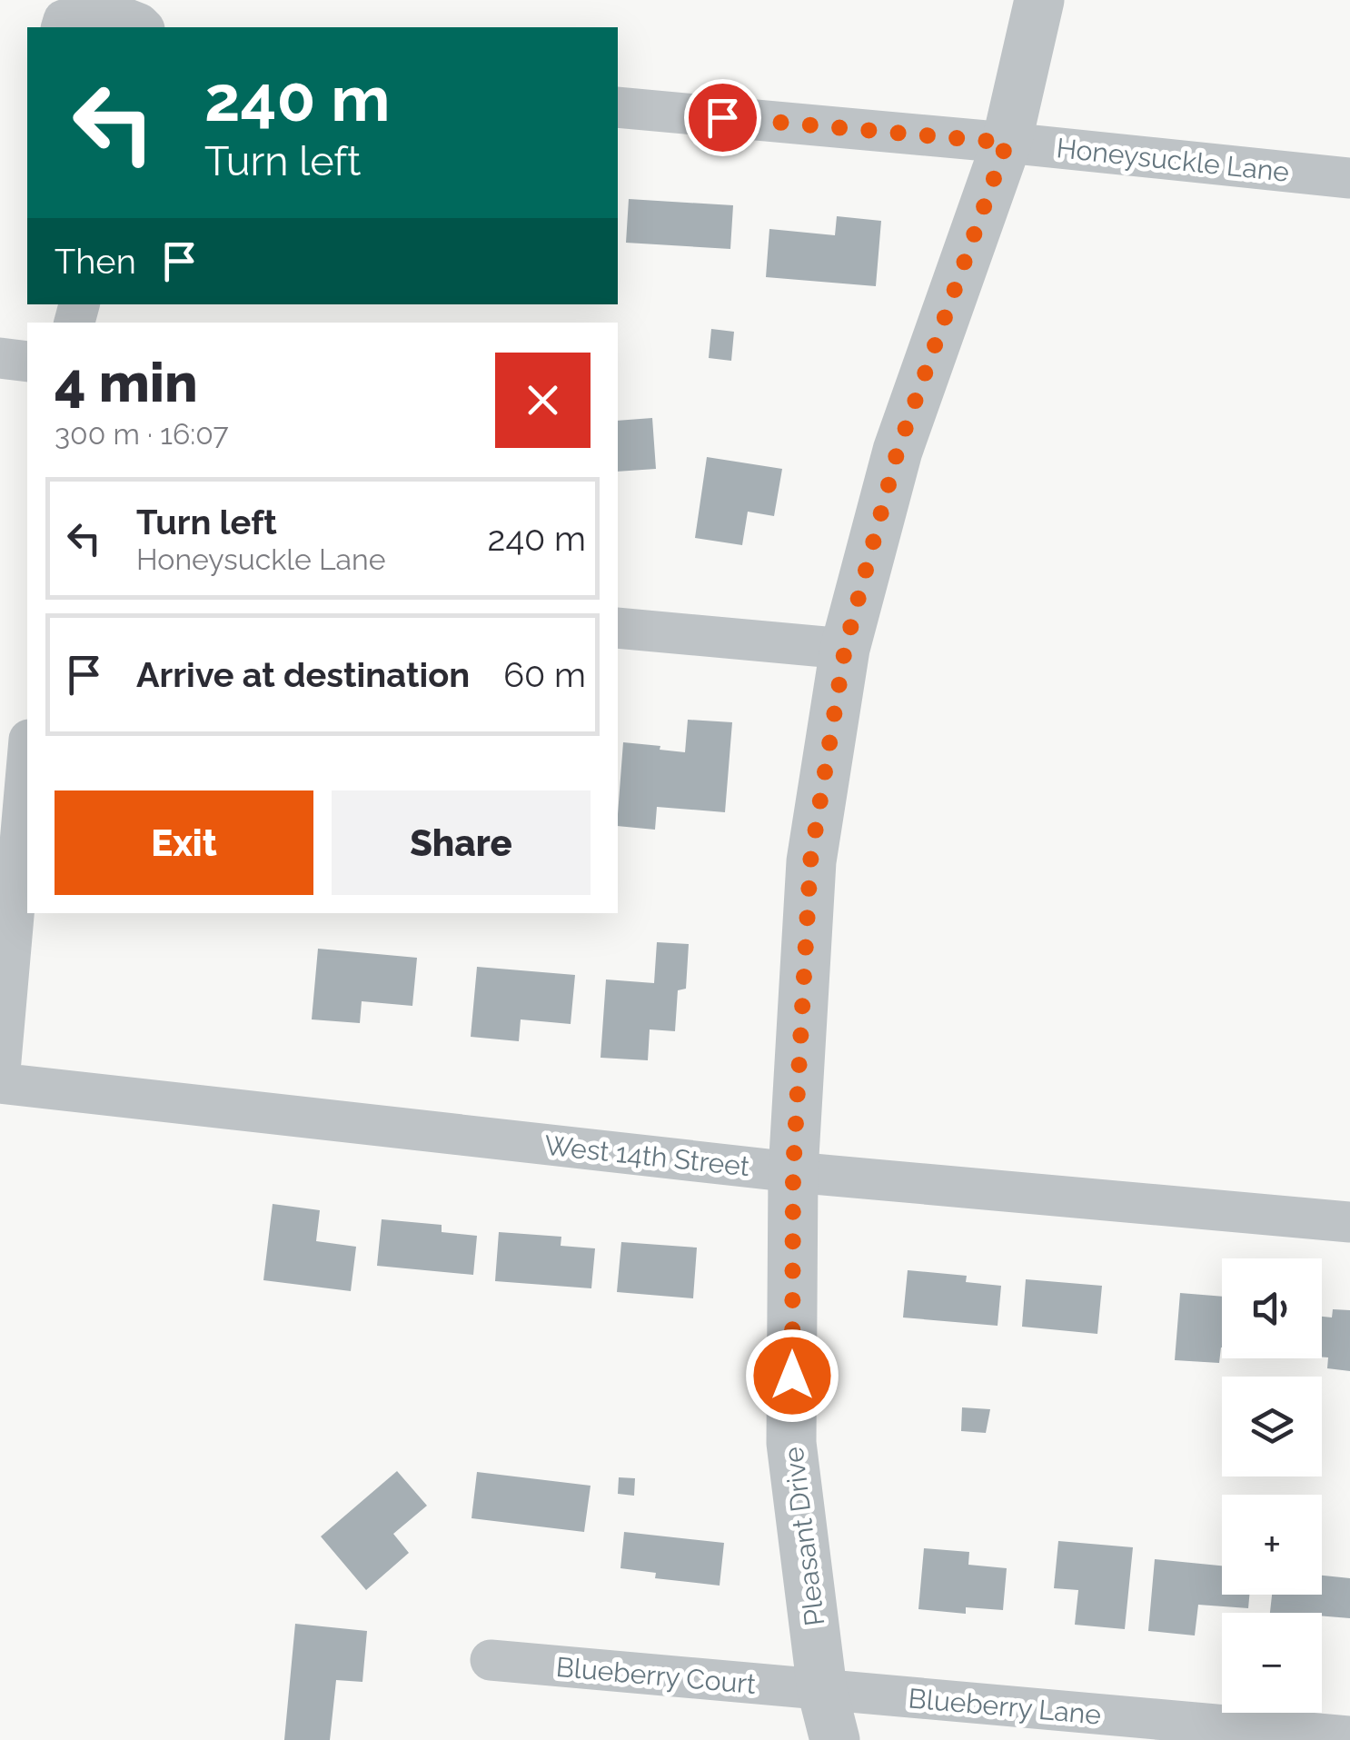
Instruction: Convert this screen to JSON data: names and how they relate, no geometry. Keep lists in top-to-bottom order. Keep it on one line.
{"streets":{"street":["Honeysuckle Lane","West 14th Street","Pleasant Drive","Blueberry Court","Blueberry Lane"]},"crossings":[["Honeysuckle Lane","Pleasant Drive"],["West 14th Street","Pleasant Drive"],["Pleasant Drive","Blueberry Court"],["Pleasant Drive","Blueberry Lane"],["Blueberry Court","Blueberry Lane"]],"page":{"turn":["240 m","Turn left"],"then":"Then","heading":["4 min","300 m · 16:07"],"list":[{"name":"Turn left","note":"Honeysuckle Lane","value":"240 m"},{"name":"Arrive at destination","value":"60 m"}],"buttons":["Exit","Share"],"map_buttons":["+","−"]}}
